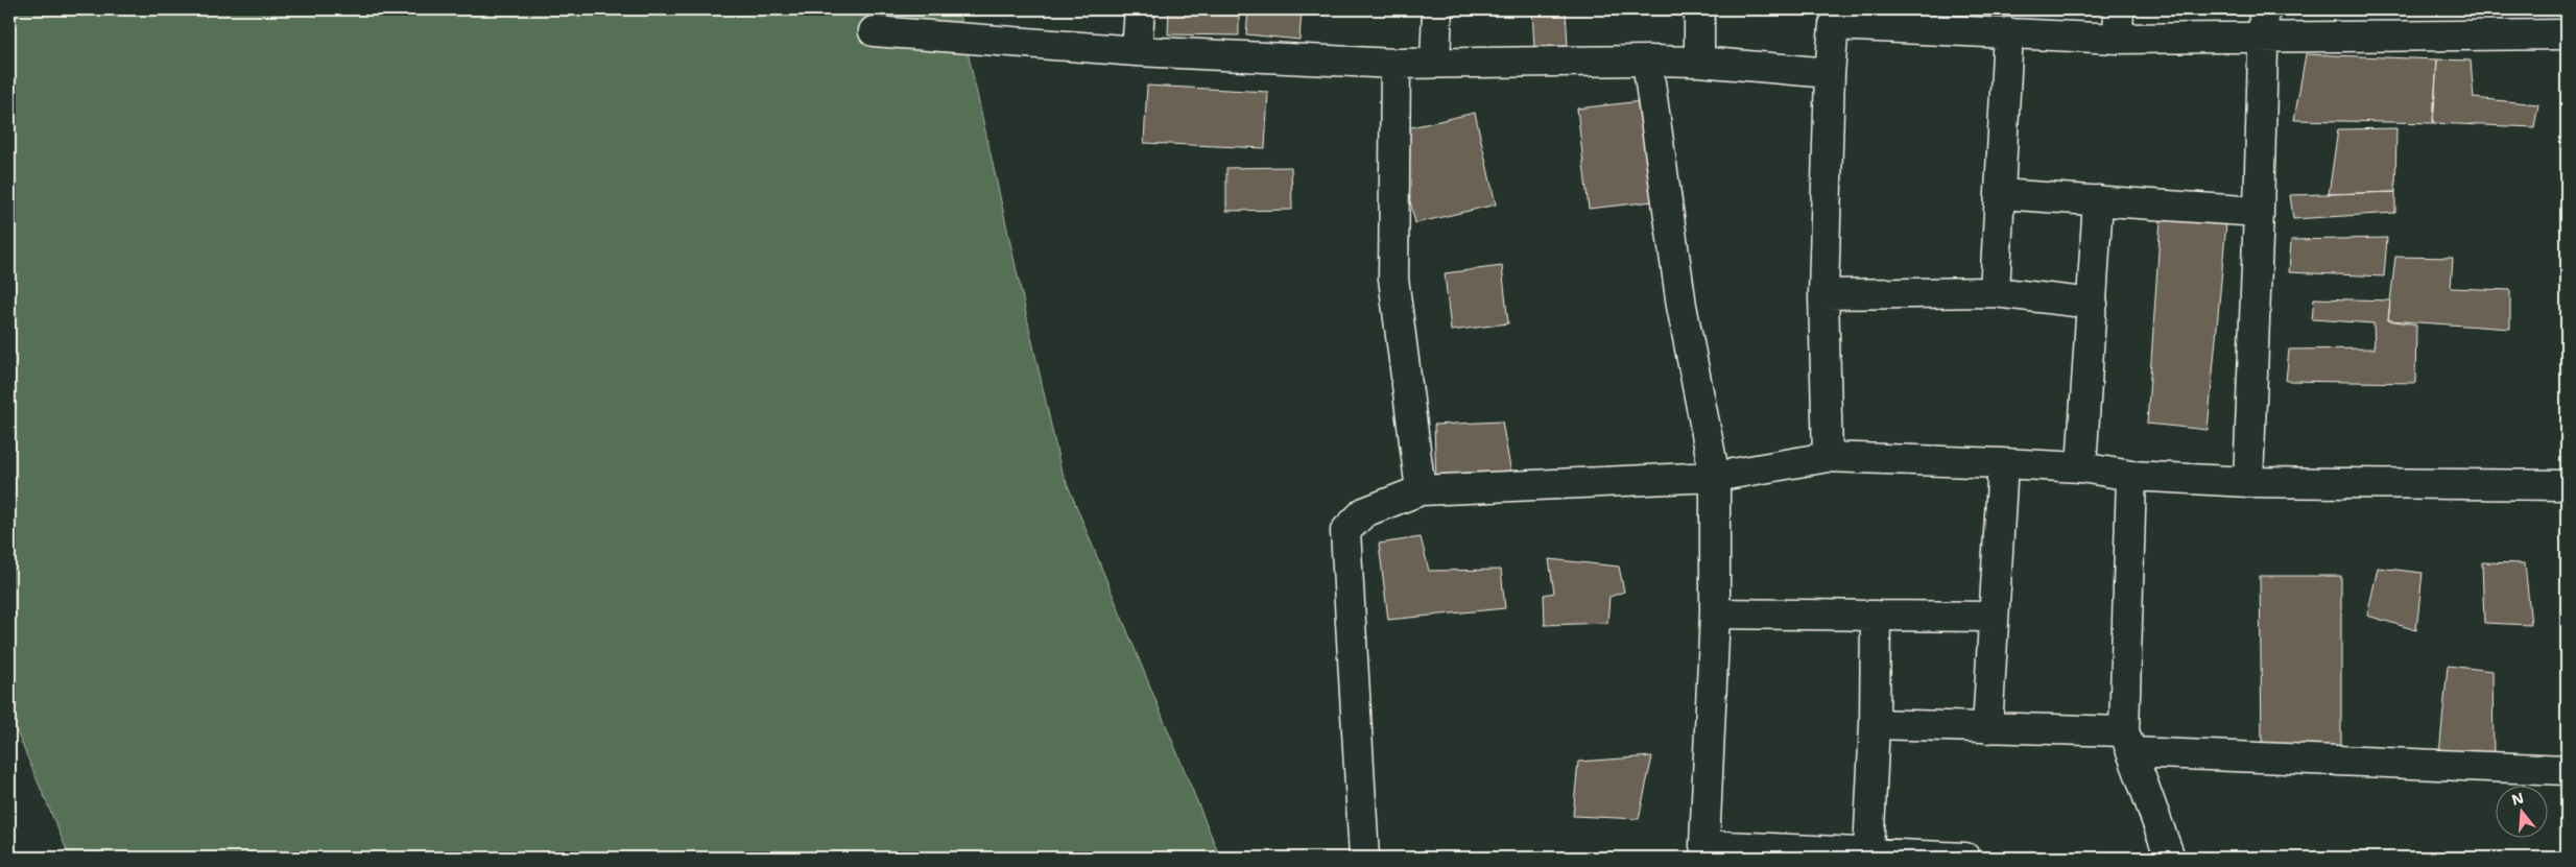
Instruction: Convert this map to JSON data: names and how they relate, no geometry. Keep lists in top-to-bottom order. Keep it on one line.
{"north":"top"}
